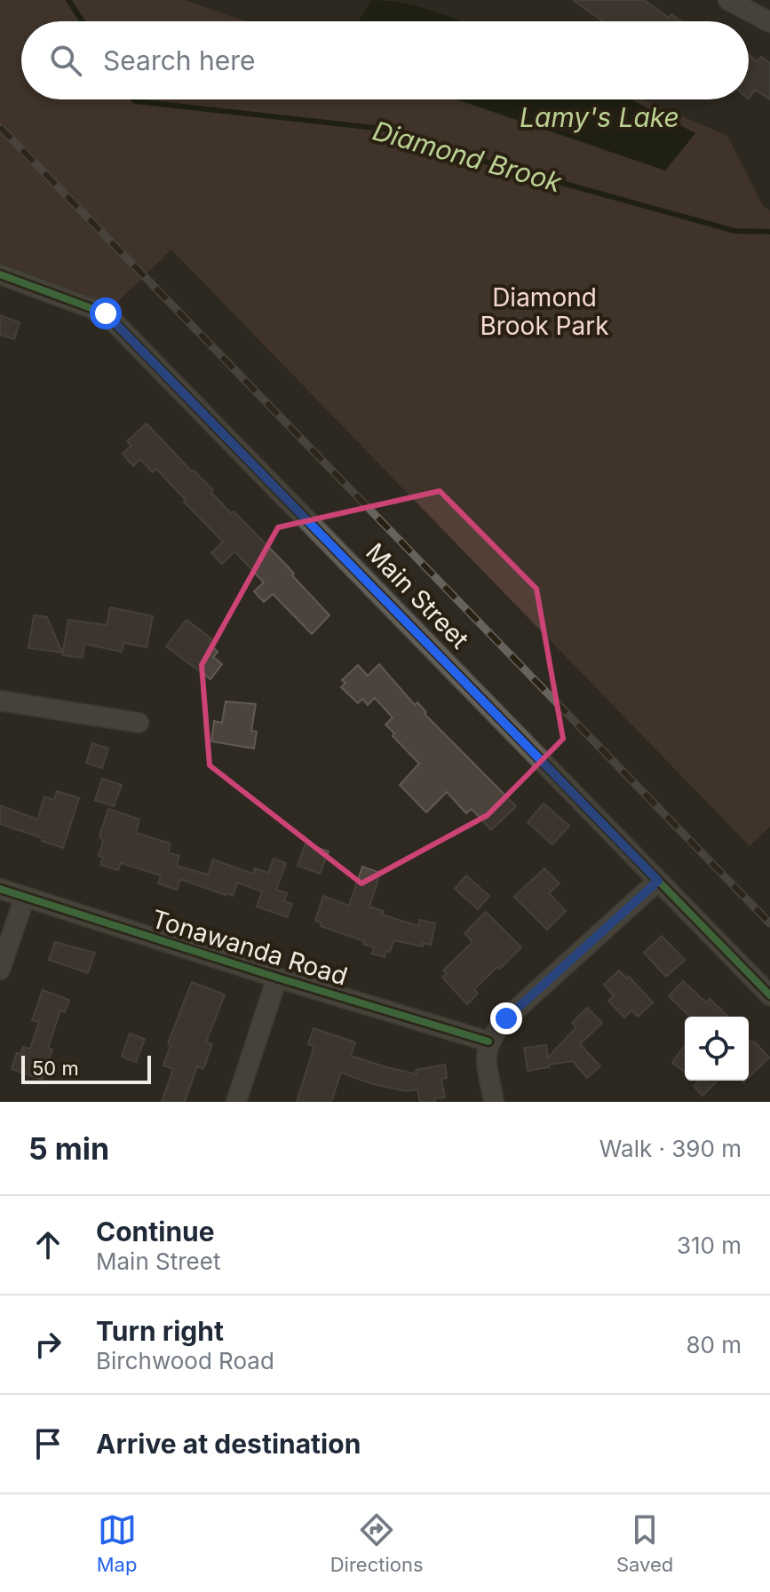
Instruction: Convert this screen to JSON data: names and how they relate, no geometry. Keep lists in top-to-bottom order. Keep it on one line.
{"streets":{"street":["Main Street","Tonawanda Road"]},"water":["Lamy's Lake","Diamond Brook"],"parks":["Diamond Brook Park"],"scale_bar":"50 m","page":{"search":"Search here","scale":"50 m","heading":["5 min","Walk · 390 m"],"list":[["Continue","Main Street","310 m"],["Turn right","Birchwood Road","80 m"],"Arrive at destination"],"nav":["Map","Directions","Saved"]}}
